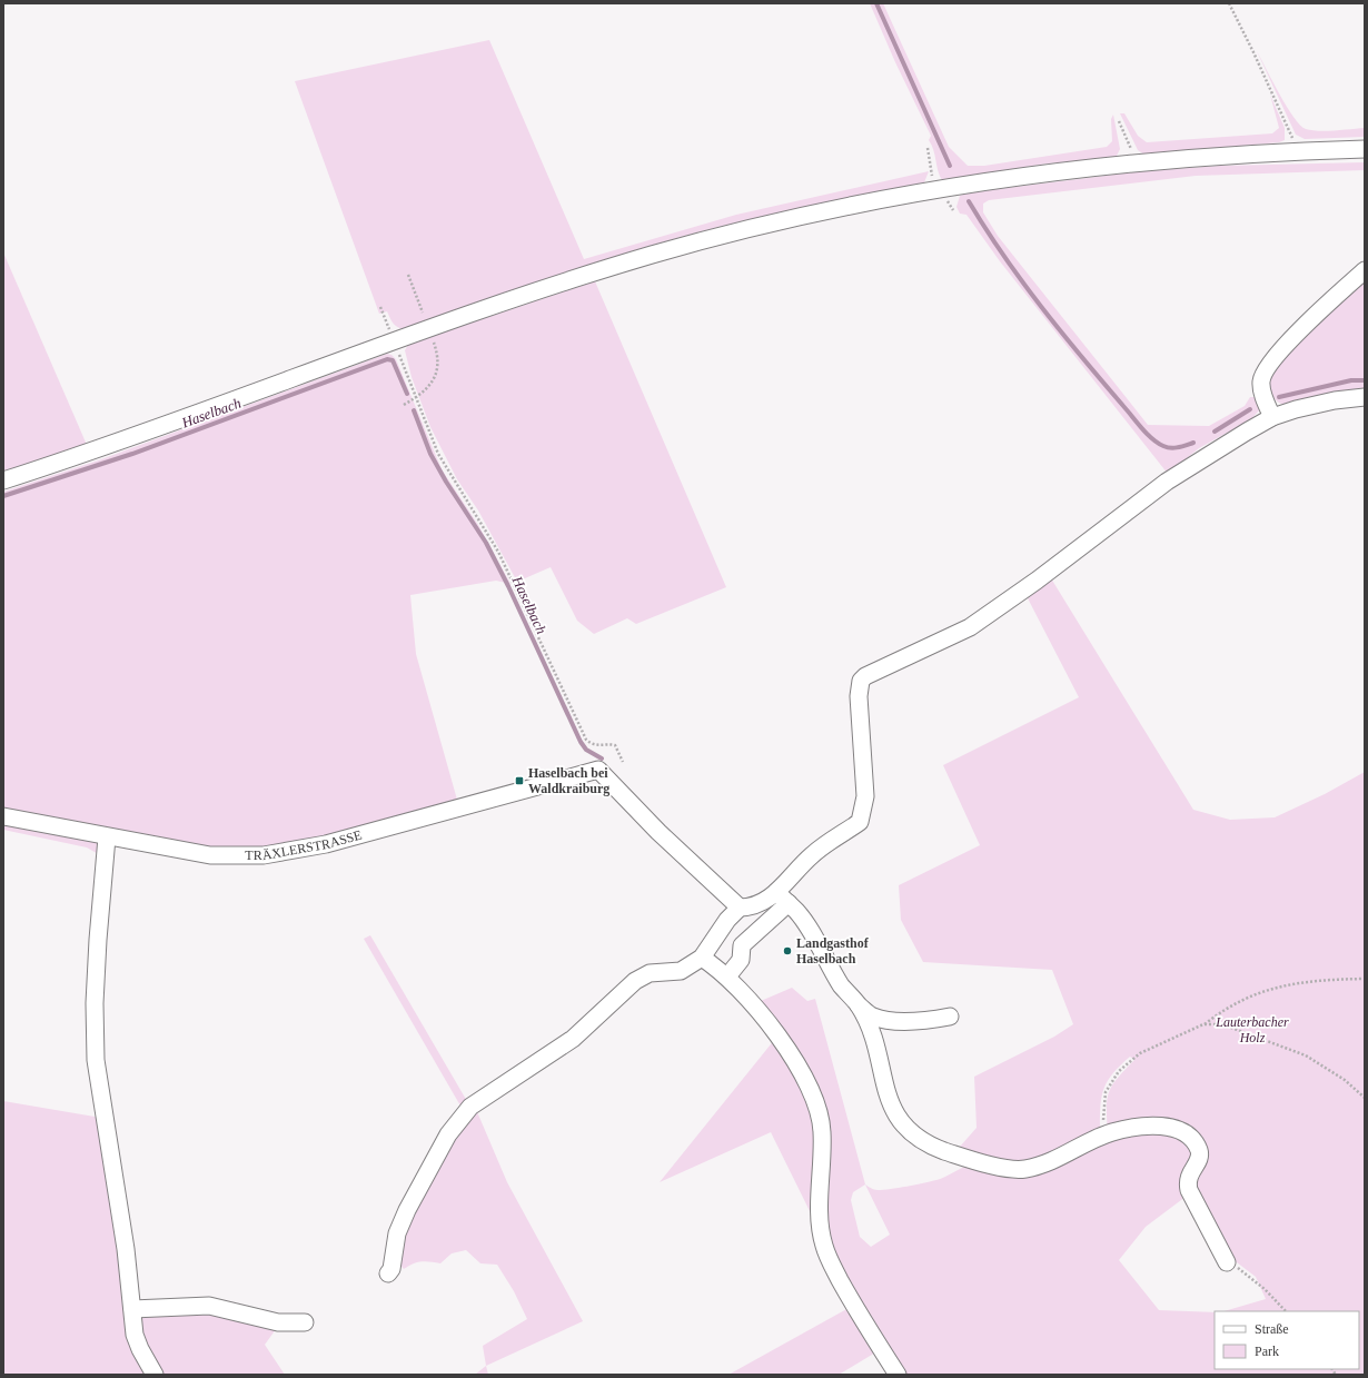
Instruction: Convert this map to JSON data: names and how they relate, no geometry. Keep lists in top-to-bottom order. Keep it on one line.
{"streets":{"street":["TRÄXLERSTRASSE"]},"water":["Haselbach"],"parks":["Lauterbacher Holz"],"places":{"transit":["Haselbach bei Waldkraiburg"],"other":["Landgasthof Haselbach"]},"legend":["Straße","Park"]}
